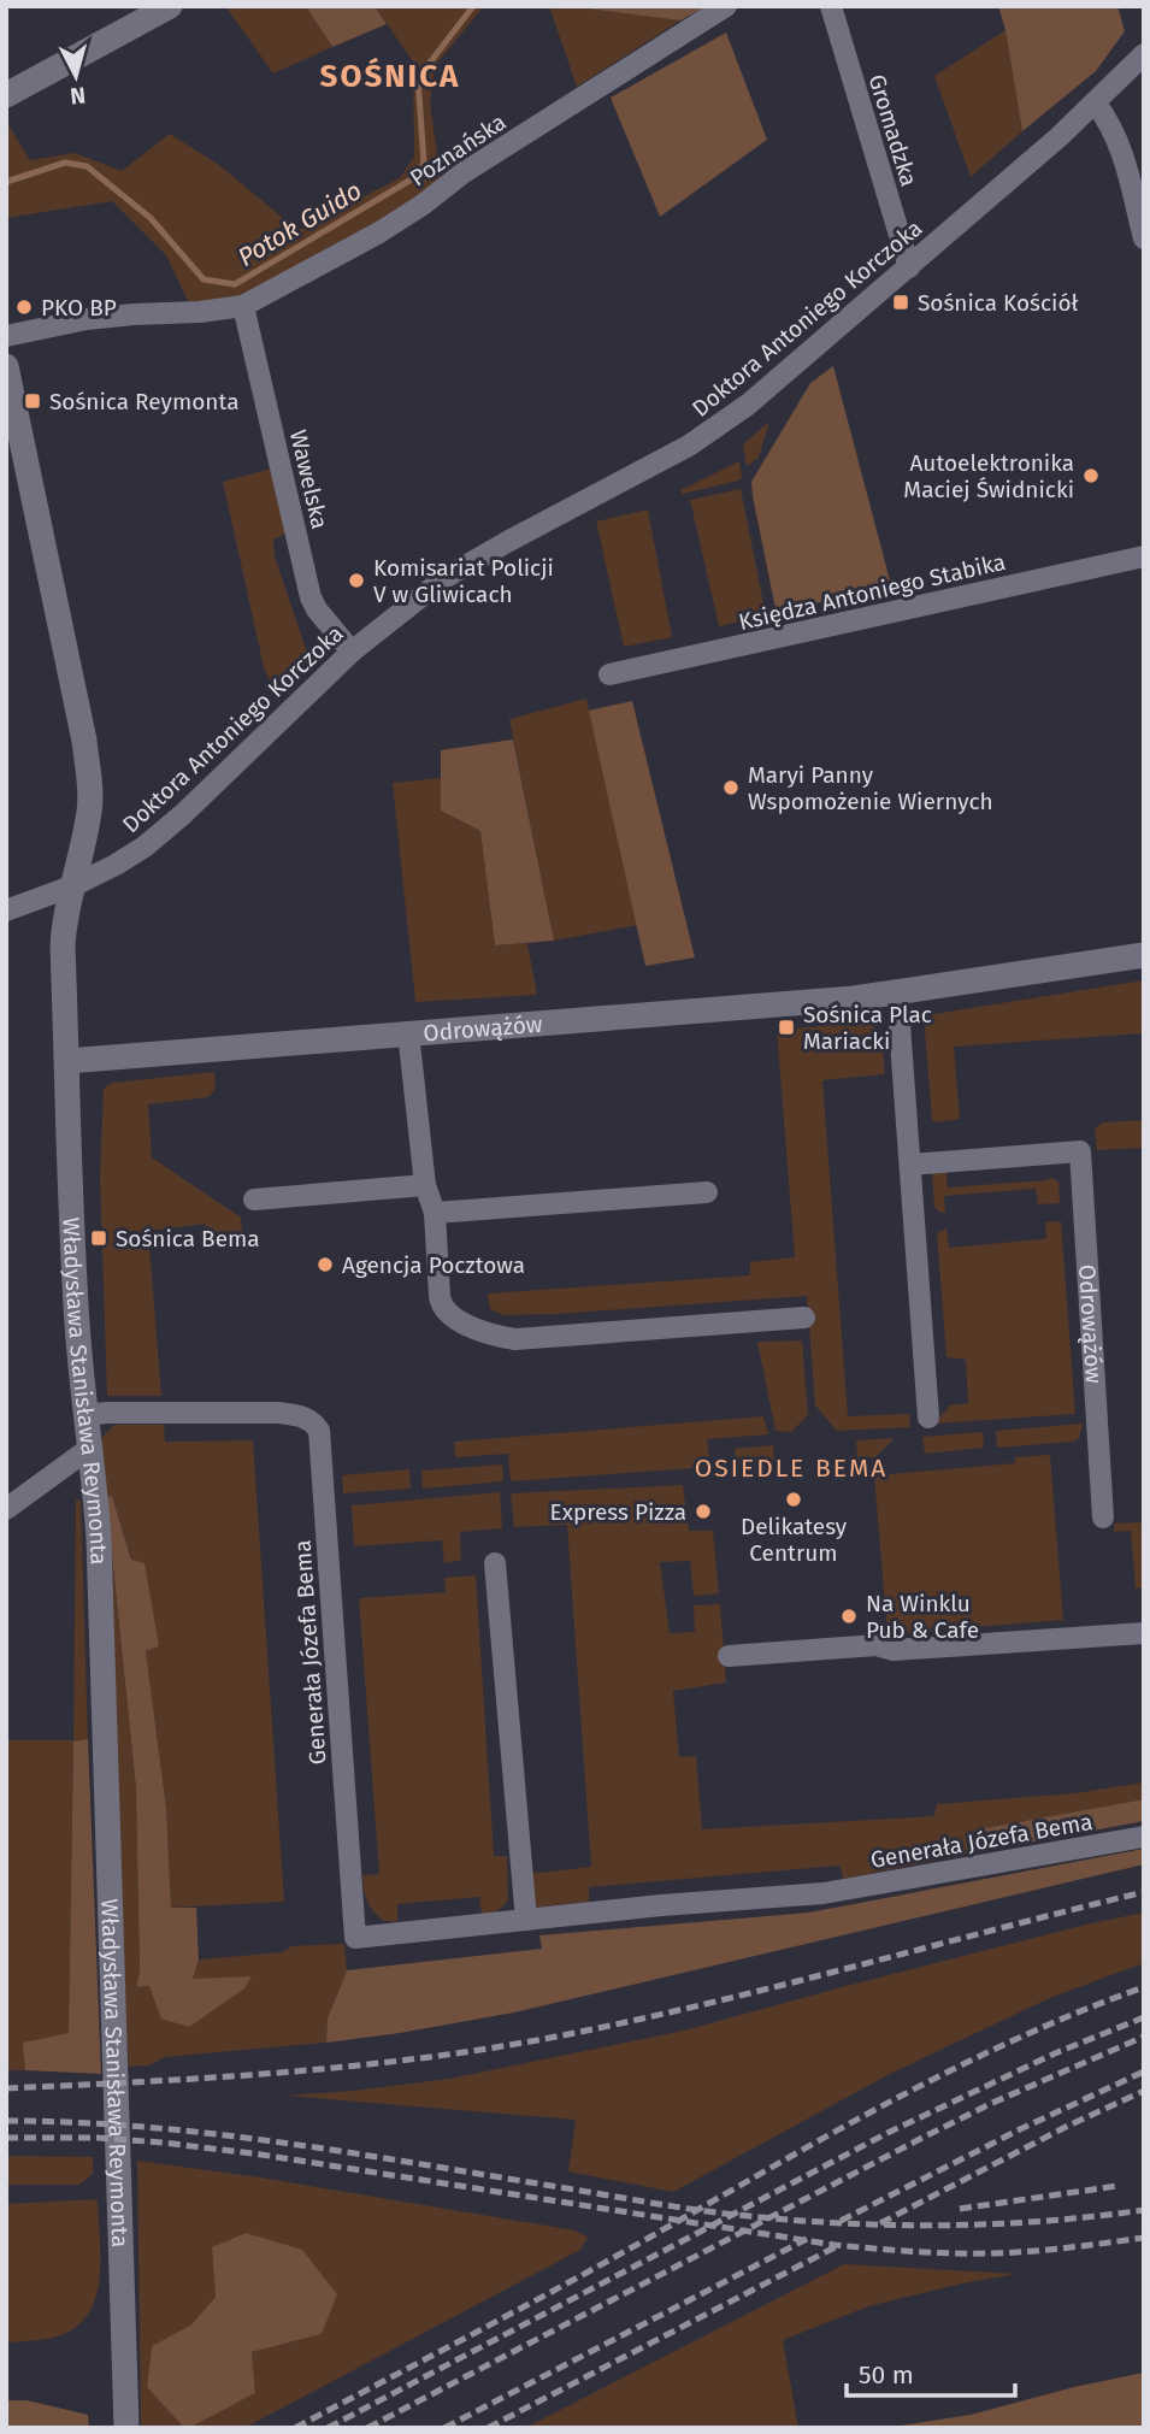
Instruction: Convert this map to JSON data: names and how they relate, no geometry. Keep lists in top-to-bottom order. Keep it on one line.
{"streets":{"street":["Gromadzka","Poznańska","Doktora Antoniego Korczoka","Wawelska","Księdza Antoniego Stabika","Odrowążów","Władysława Stanisława Reymonta","Generała Józefa Bema"]},"crossings":[["Gromadzka","Doktora Antoniego Korczoka"],["Poznańska","Wawelska"],["Doktora Antoniego Korczoka","Wawelska"],["Doktora Antoniego Korczoka","Władysława Stanisława Reymonta"],["Odrowążów","Władysława Stanisława Reymonta"],["Władysława Stanisława Reymonta","Generała Józefa Bema"]],"districts":["SOŚNICA","OSIEDLE BEMA"],"water":["Potok Guido"],"places":{"transit":["Sośnica Kościół","Sośnica Reymonta","Sośnica Plac Mariacki","Sośnica Bema"],"other":["PKO BP","Autoelektronika Maciej Świdnicki","Komisariat Policji V w Gliwicach","Maryi Panny Wspomożenie Wiernych","Agencja Pocztowa","Delikatesy Centrum","Express Pizza","Na Winklu Pub & Cafe"]},"scale_bar":"50 m","north":"bottom"}
